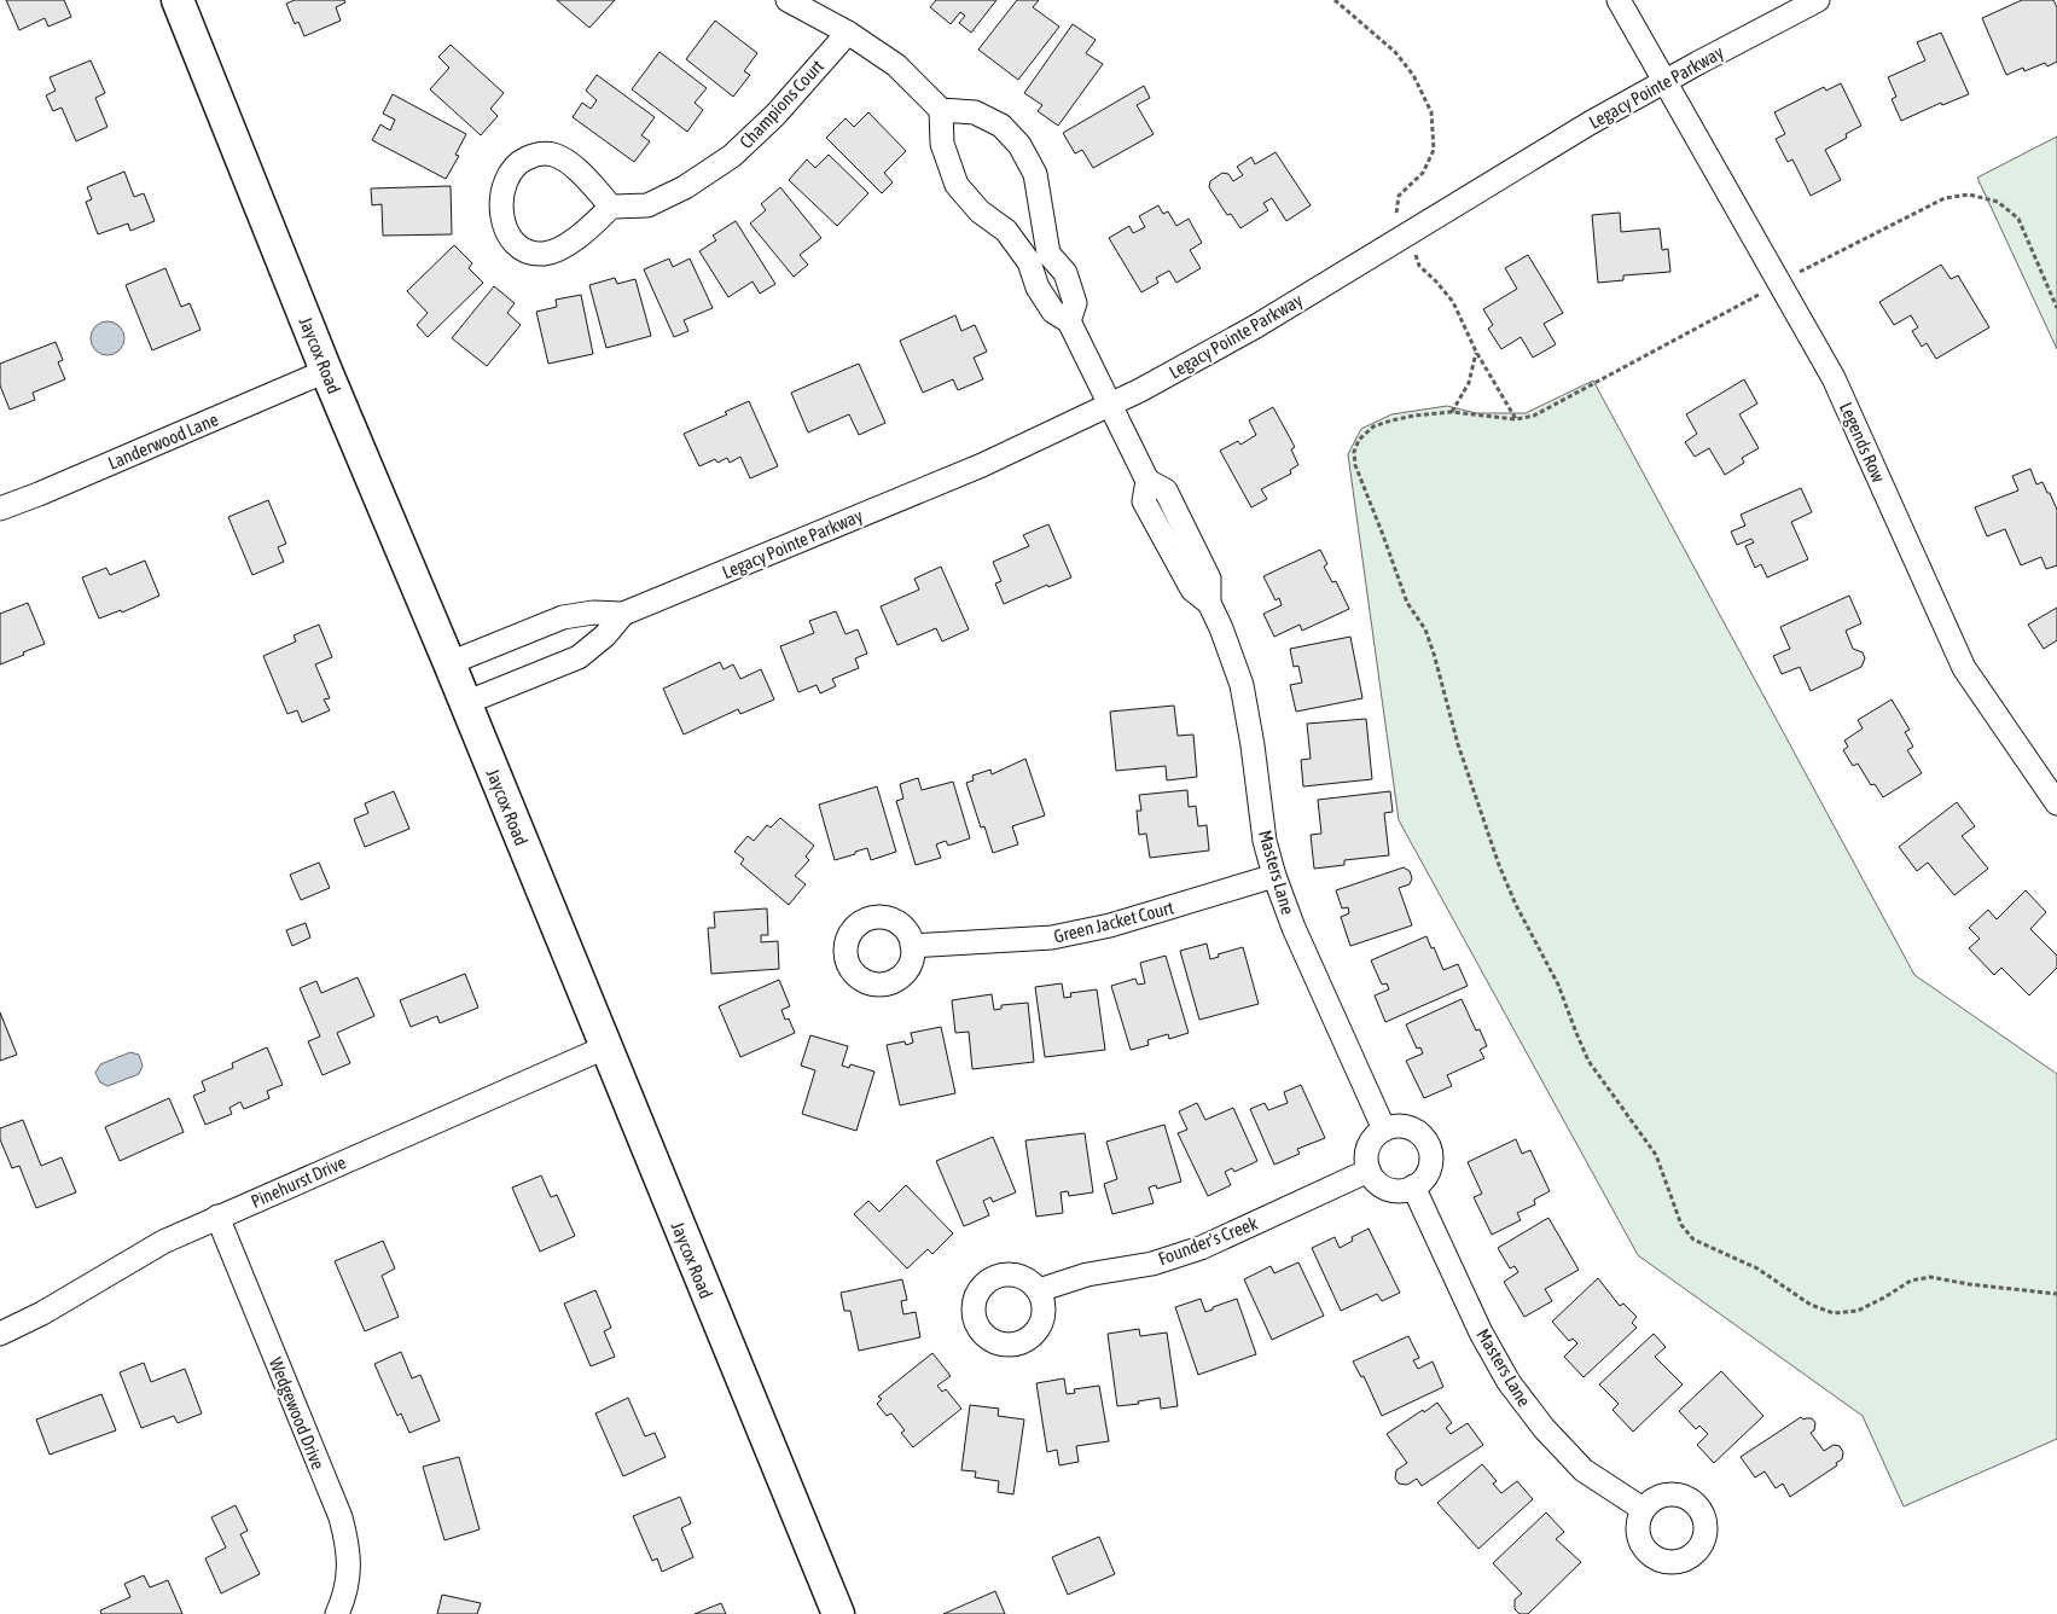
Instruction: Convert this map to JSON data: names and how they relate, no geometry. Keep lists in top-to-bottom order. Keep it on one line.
{"streets":{"street":["Legacy Pointe Parkway","Champions Court","Jaycox Road","Landerwood Lane","Legends Row","Masters Lane","Green Jacket Court","Pinehurst Drive","Founder's Creek","Wedgewood Drive"]},"crossings":[["Legacy Pointe Parkway","Jaycox Road"],["Legacy Pointe Parkway","Legends Row"],["Legacy Pointe Parkway","Masters Lane"],["Jaycox Road","Landerwood Lane"],["Jaycox Road","Pinehurst Drive"],["Masters Lane","Green Jacket Court"],["Masters Lane","Founder's Creek"],["Pinehurst Drive","Wedgewood Drive"]]}
